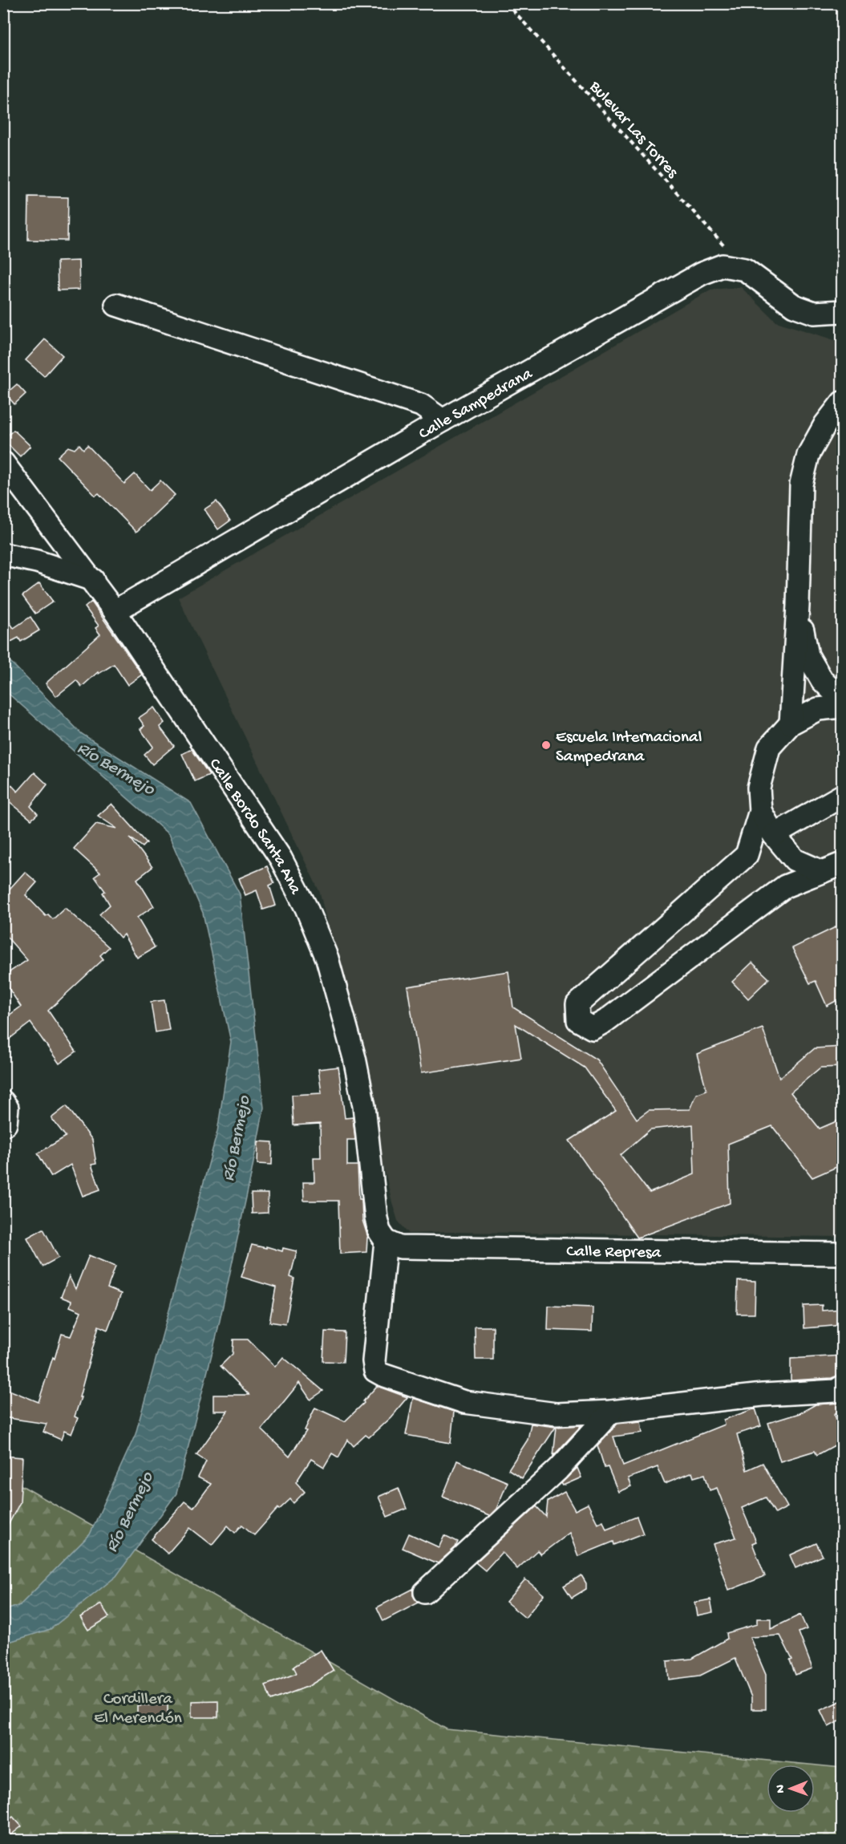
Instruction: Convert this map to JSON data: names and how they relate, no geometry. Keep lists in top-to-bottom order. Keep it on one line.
{"streets":{"street":["Calle Sampedrana","Calle Bordo Santa Ana","Calle Represa"],"path":["Bulevar Las Torres"]},"crossings":[["Bulevar Las Torres","Calle Sampedrana"],["Calle Sampedrana","Calle Bordo Santa Ana"],["Calle Bordo Santa Ana","Calle Represa"]],"water":["Río Bermejo"],"parks":["Cordillera El Merendón"],"places":["Escuela Internacional Sampedrana"],"north":"left"}
